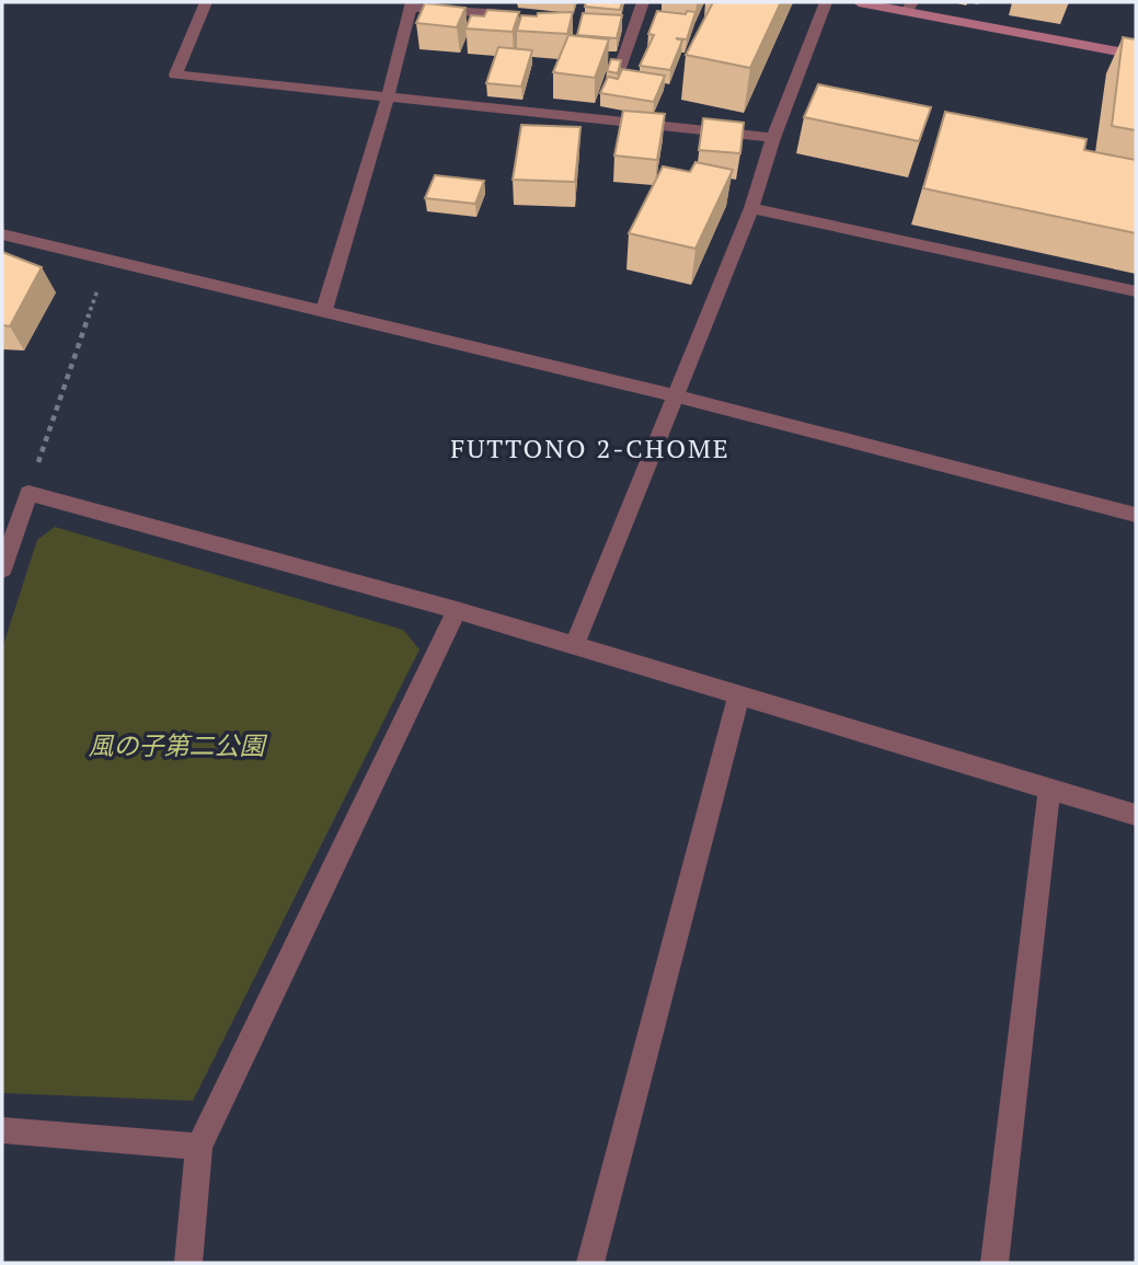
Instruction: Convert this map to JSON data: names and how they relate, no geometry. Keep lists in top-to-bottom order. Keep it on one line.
{"districts":["FUTTONO 2-CHOME"],"parks":["風の子第二公園"]}
